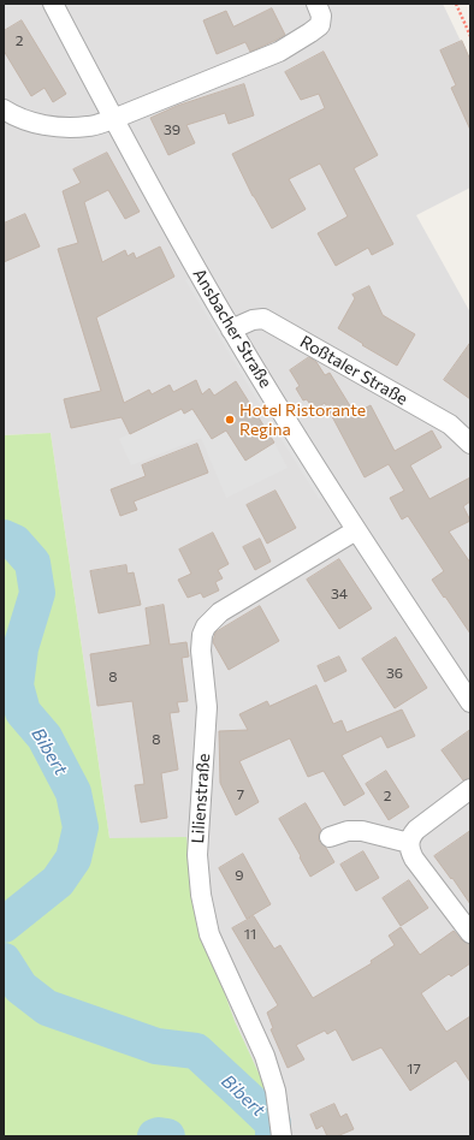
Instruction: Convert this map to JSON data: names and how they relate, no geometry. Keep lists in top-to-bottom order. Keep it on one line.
{"streets":{"street":["Ansbacher Straße","Roßtaler Straße","Lilienstraße"]},"crossings":[["Ansbacher Straße","Roßtaler Straße"],["Ansbacher Straße","Lilienstraße"]],"water":["Bibert"],"places":["Hotel Ristorante Regina"],"house_numbers":["2","39","34","36","8","8","7","2","9","11","17"]}
